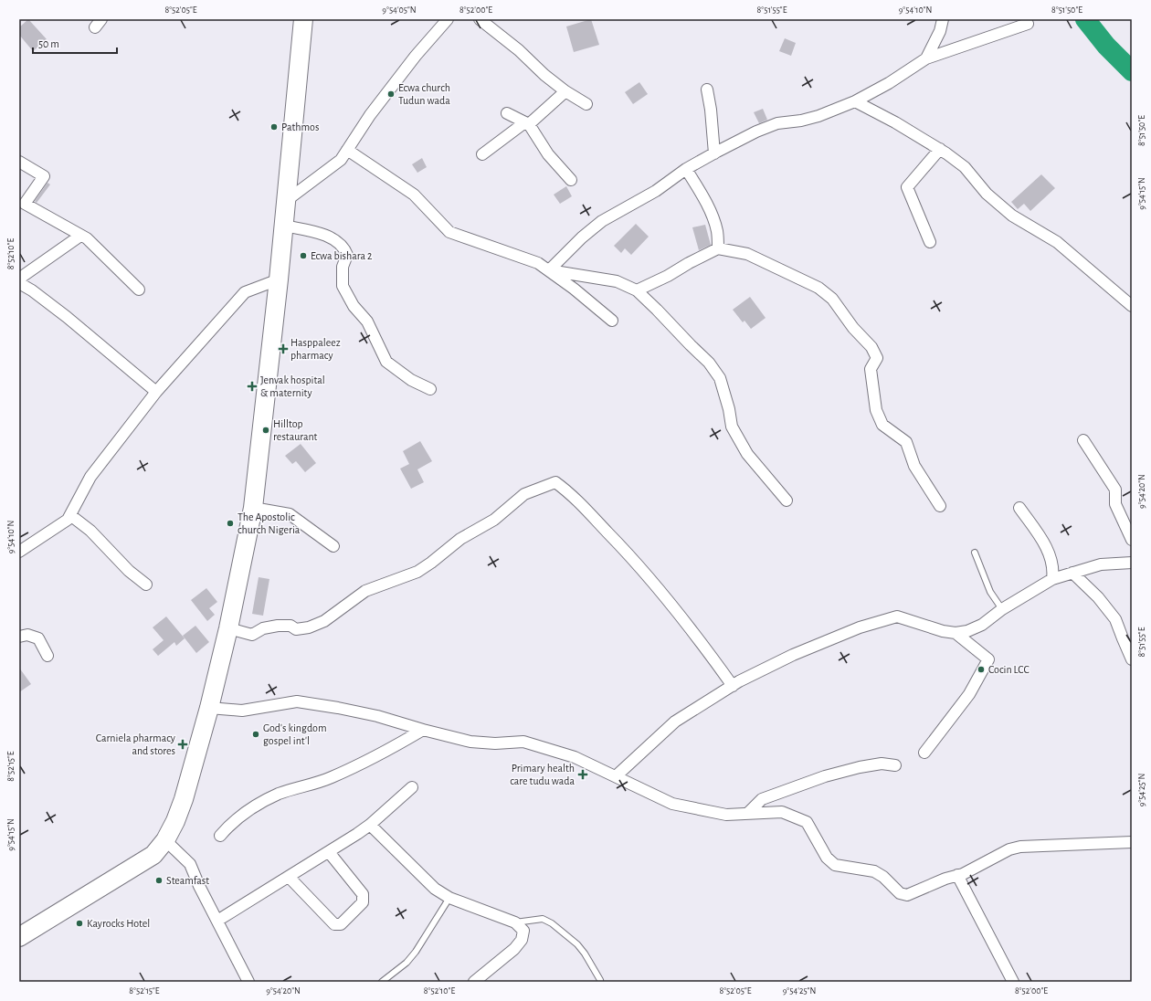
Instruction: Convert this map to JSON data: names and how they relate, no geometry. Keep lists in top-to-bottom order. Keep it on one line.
{"places":{"other":["Ecwa church Tudun wada","Pathmos","Ecwa bishara 2","Hilltop restaurant","The Apostolic church Nigeria","Cocin LCC","God's kingdom gospel int'l","Steamfast","Kayrocks Hotel"],"health":["Hasppaleez pharmacy","Jenvak hospital & maternity","Carniela pharmacy and stores","Primary health care tudu wada"]},"scale_bar":"50 m","coordinates":["8°52'05\"E","9°54'05\"N","8°52'00\"E","8°51'55\"E","9°54'10\"N","8°51'50\"E","9°54'15\"N","8°52'10\"E","9°54'20\"N","8°52'15\"E","9°54'25\"N"]}
